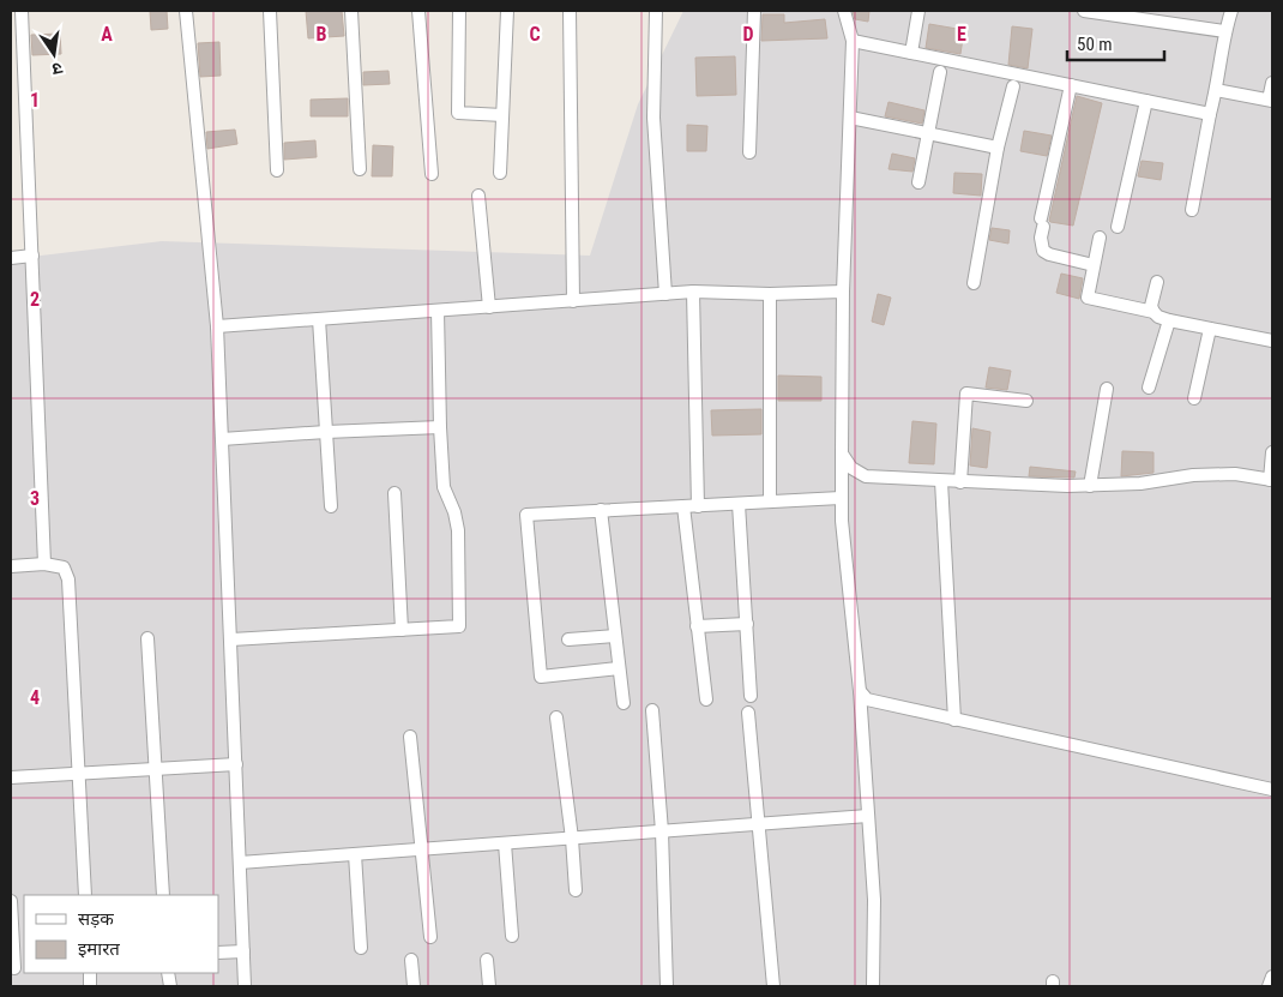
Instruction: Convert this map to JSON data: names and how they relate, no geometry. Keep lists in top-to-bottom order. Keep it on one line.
{"legend":["सड़क","इमारत"],"scale_bar":"50 m","north":"bottom","grid":{"columns":["A","B","C","D","E"],"rows":["1","2","3","4"]}}
